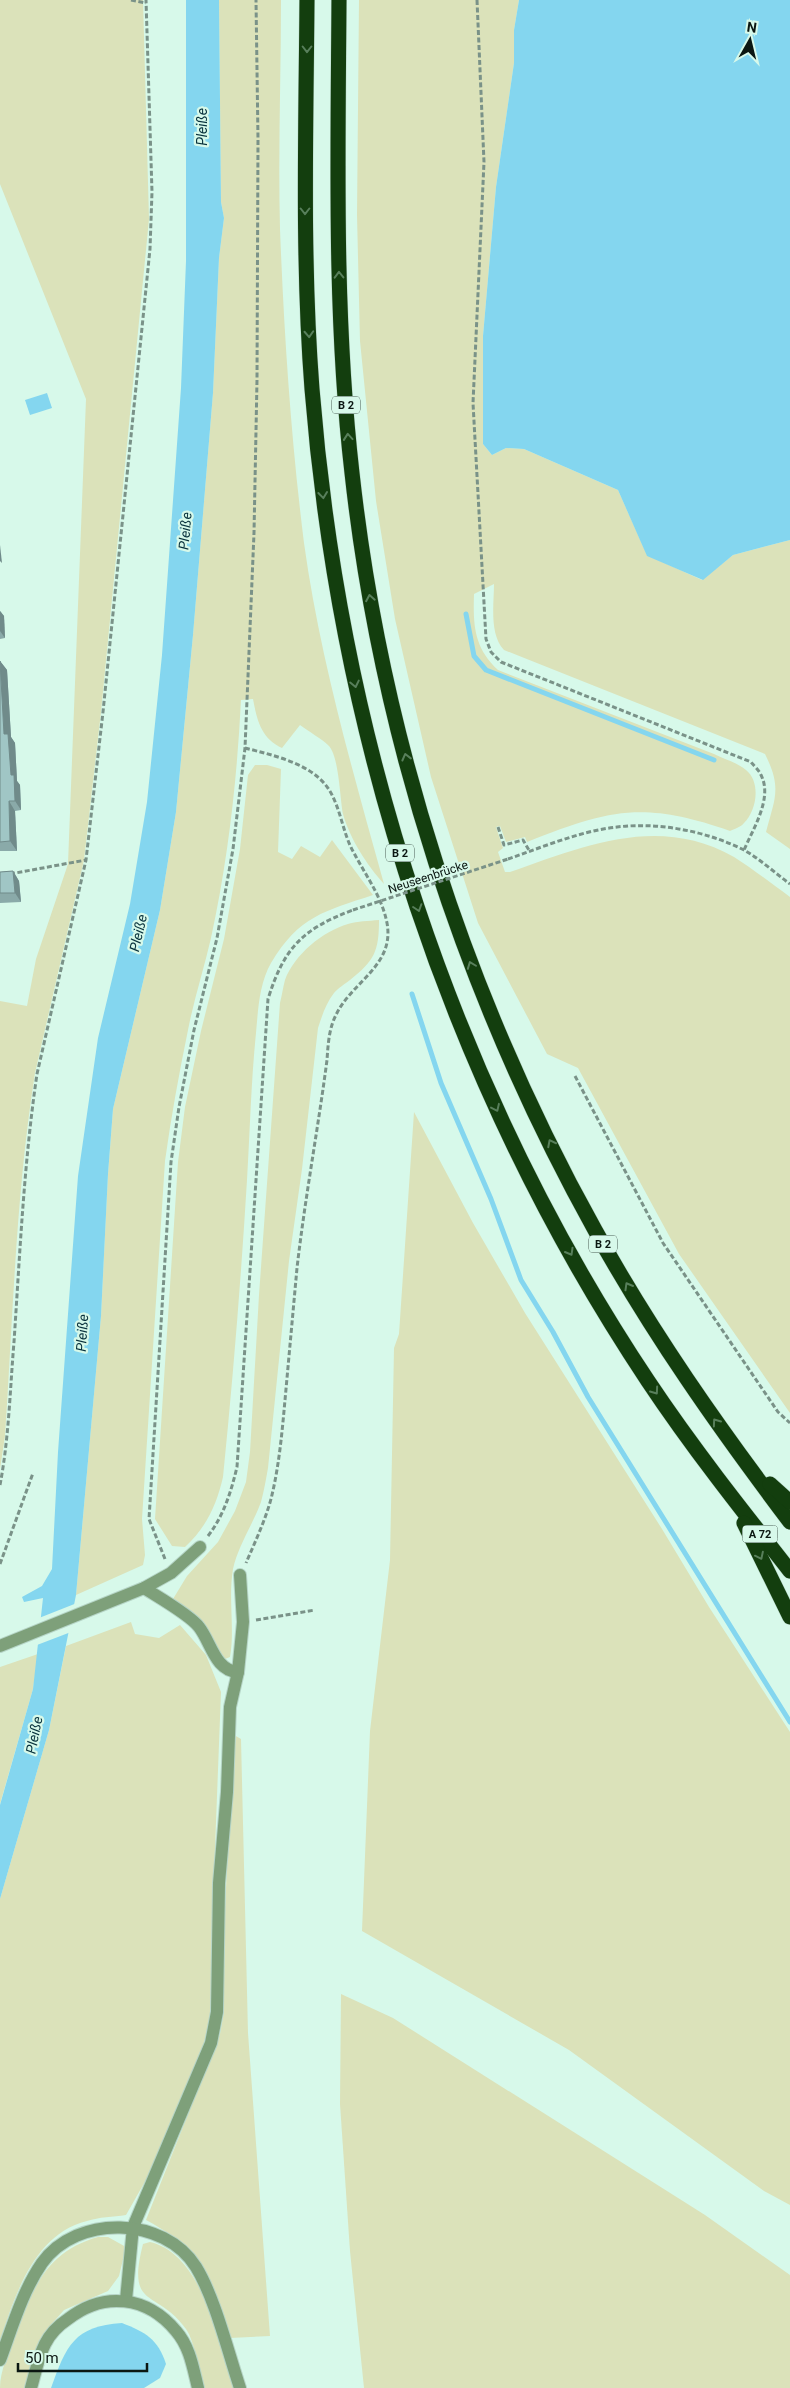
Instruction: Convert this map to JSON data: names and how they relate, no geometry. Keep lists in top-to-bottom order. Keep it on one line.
{"streets":{"highway":["B 2","A 72"],"path":["Neuseenbrücke"]},"crossings":[["B 2","A 72"]],"water":["Pleiße"],"scale_bar":"50 m","north":"top"}
